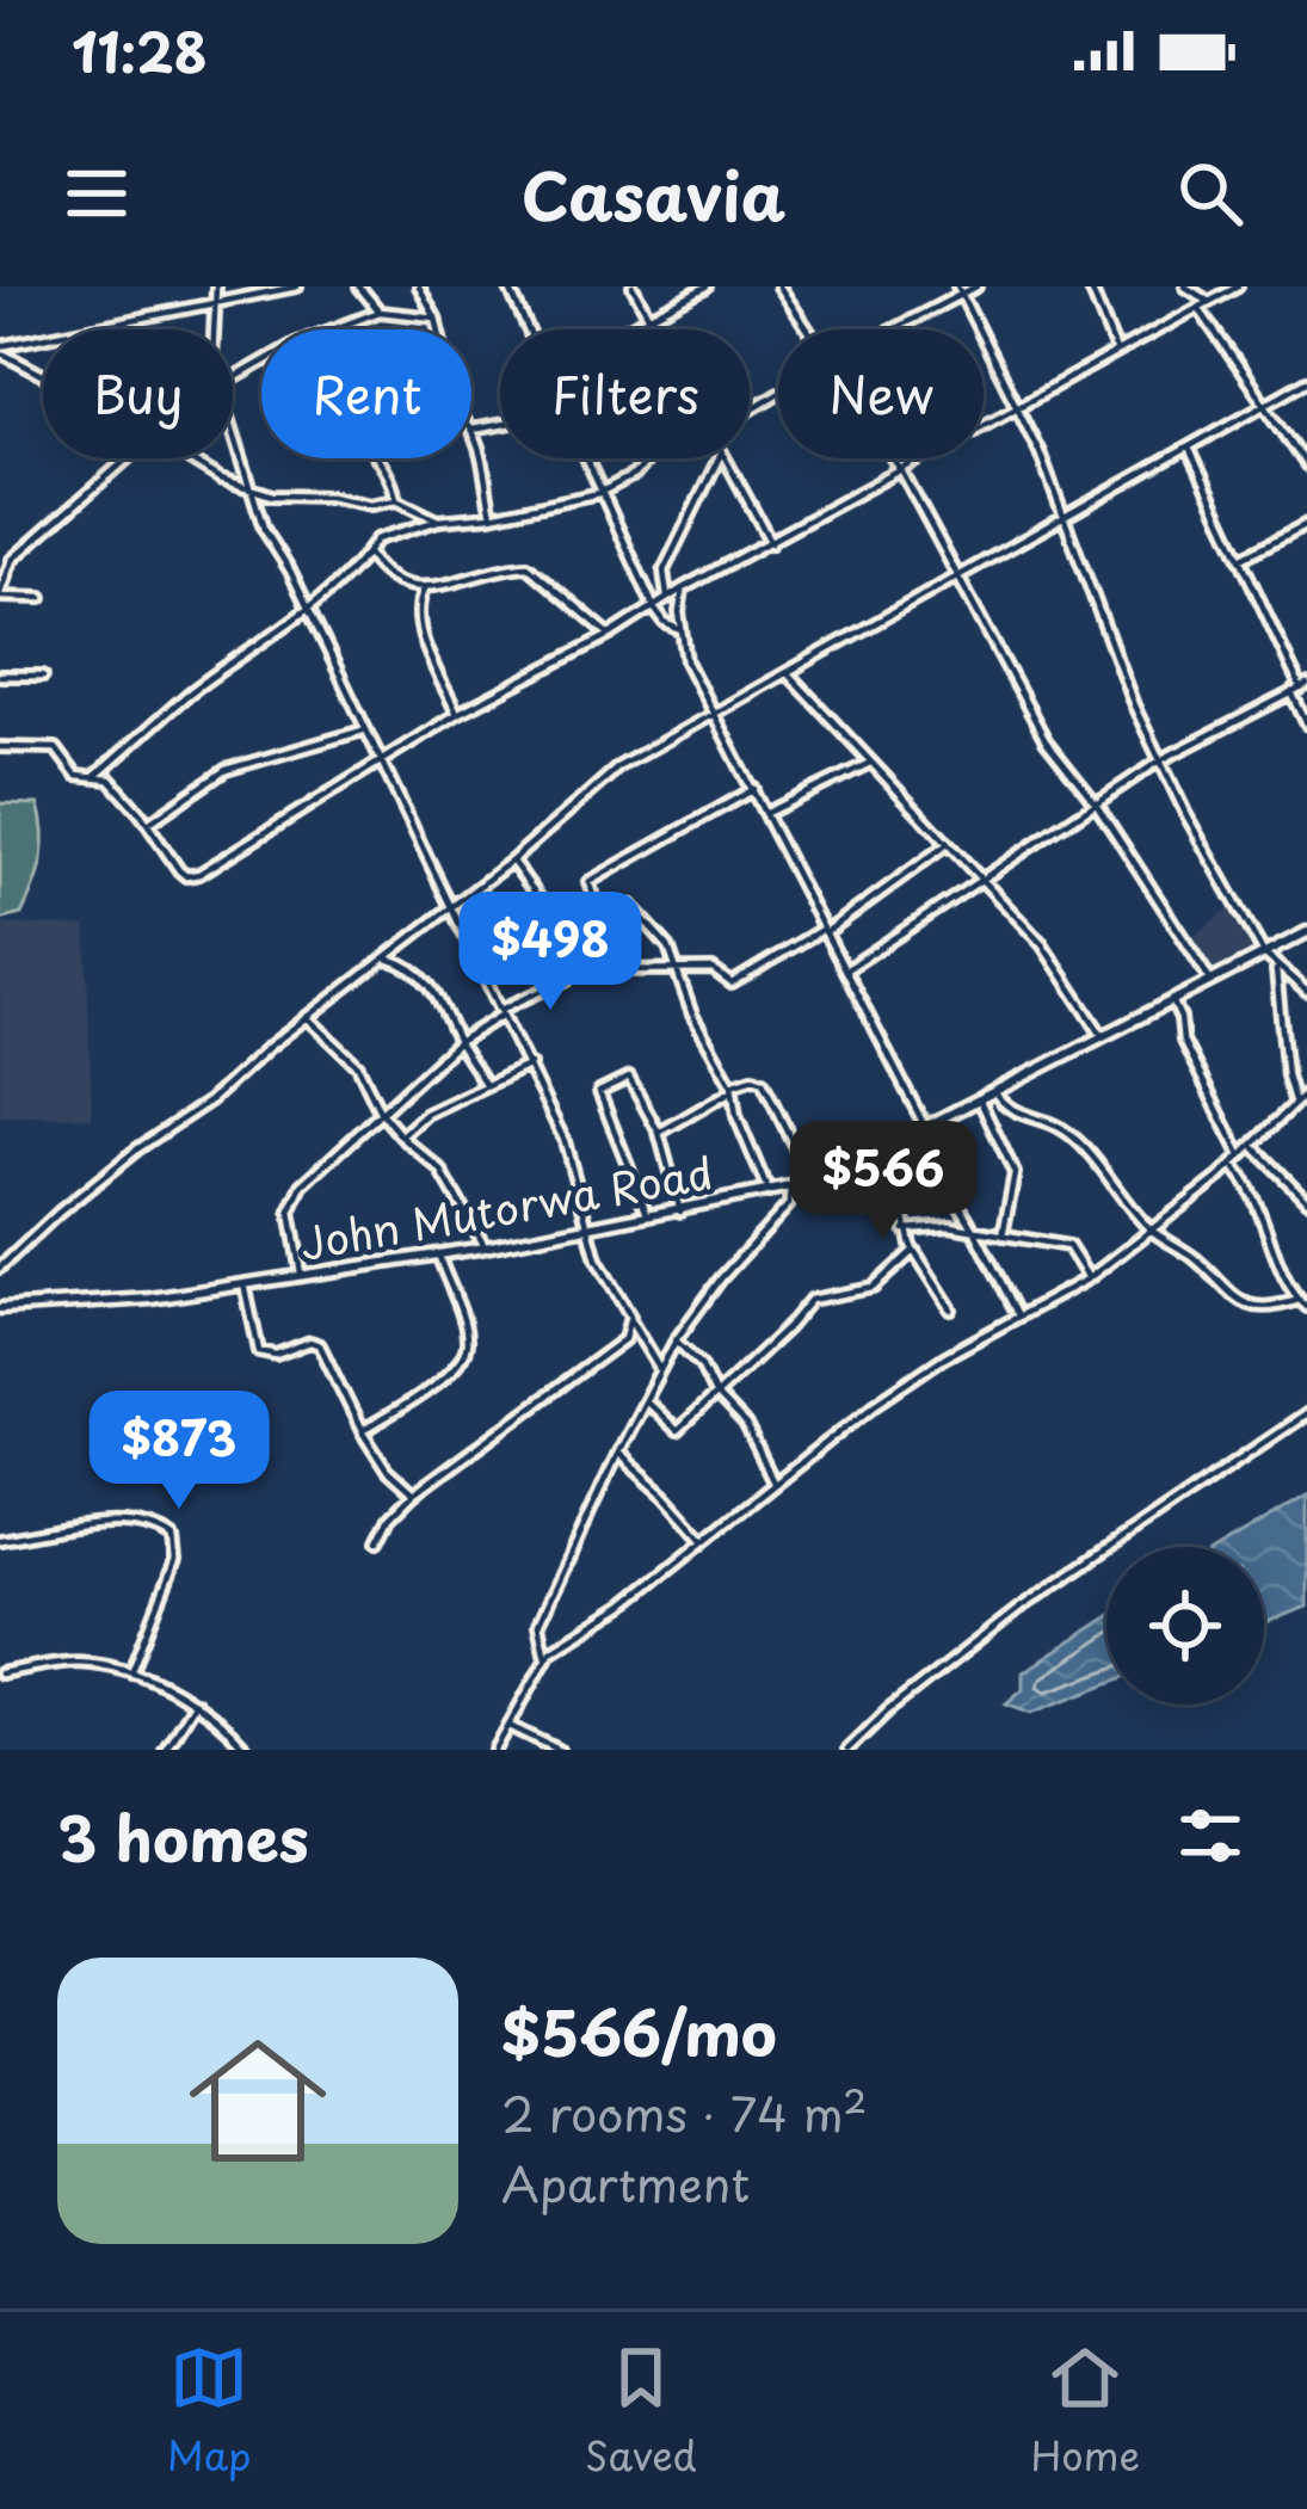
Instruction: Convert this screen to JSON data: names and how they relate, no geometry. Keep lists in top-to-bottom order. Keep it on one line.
{"streets":{"street":["John Mutorwa Road"]},"page":{"status":"11:28","header":"Casavia","chip":["Buy","Rent","Filters","New"],"price":["$498","$566","$873"],"heading":"3 homes","list":[{"name":"$566/mo","note":"2 rooms · 74 m² · Apartment"}],"tabs":["Map","Saved","Home"]}}
